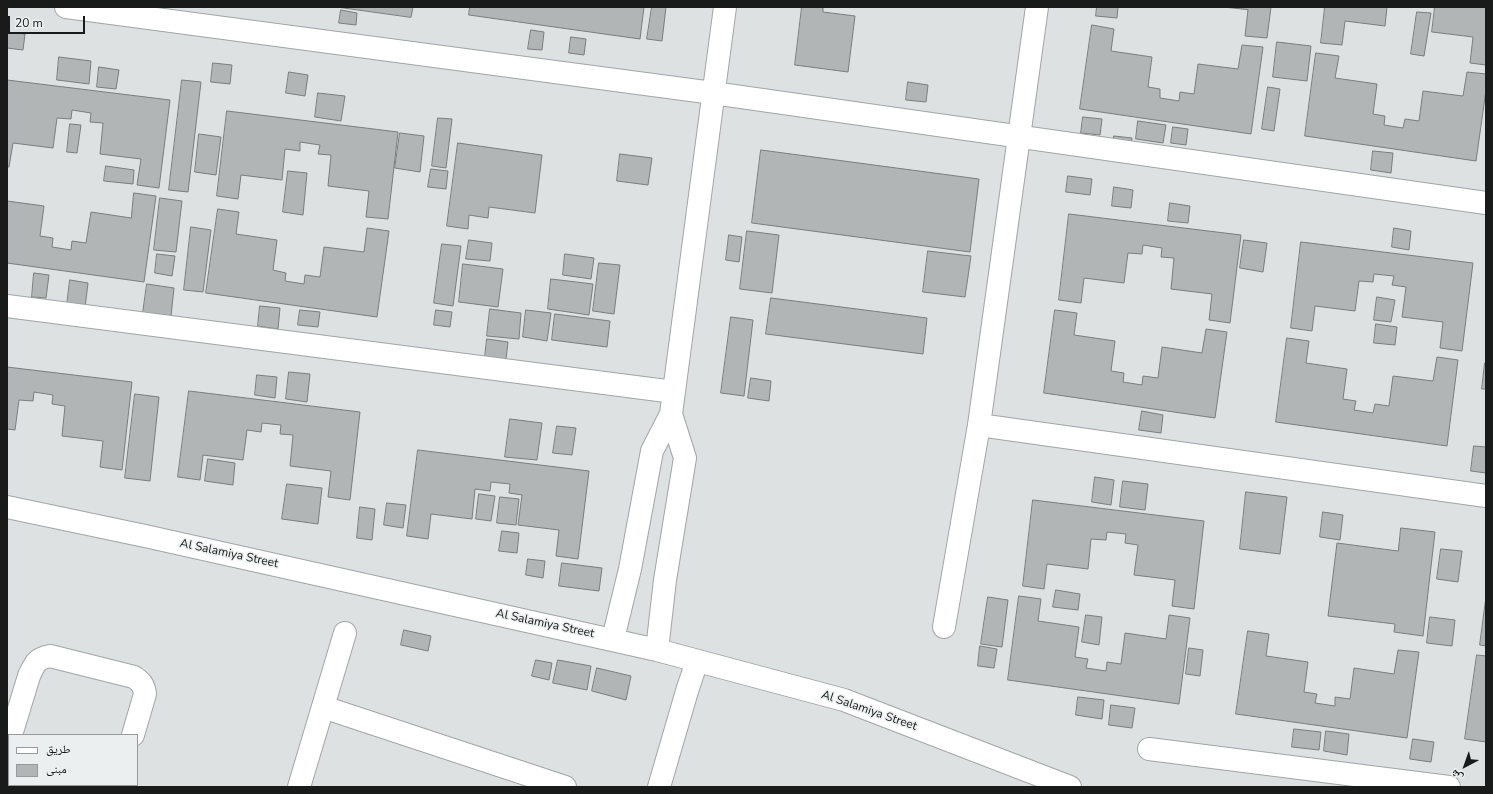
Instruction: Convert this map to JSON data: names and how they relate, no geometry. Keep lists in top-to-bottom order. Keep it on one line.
{"streets":{"street":["Al Salamiya Street"]},"legend":["طريق","مبنى"],"scale_bar":"20 m","north":"bottom left"}
